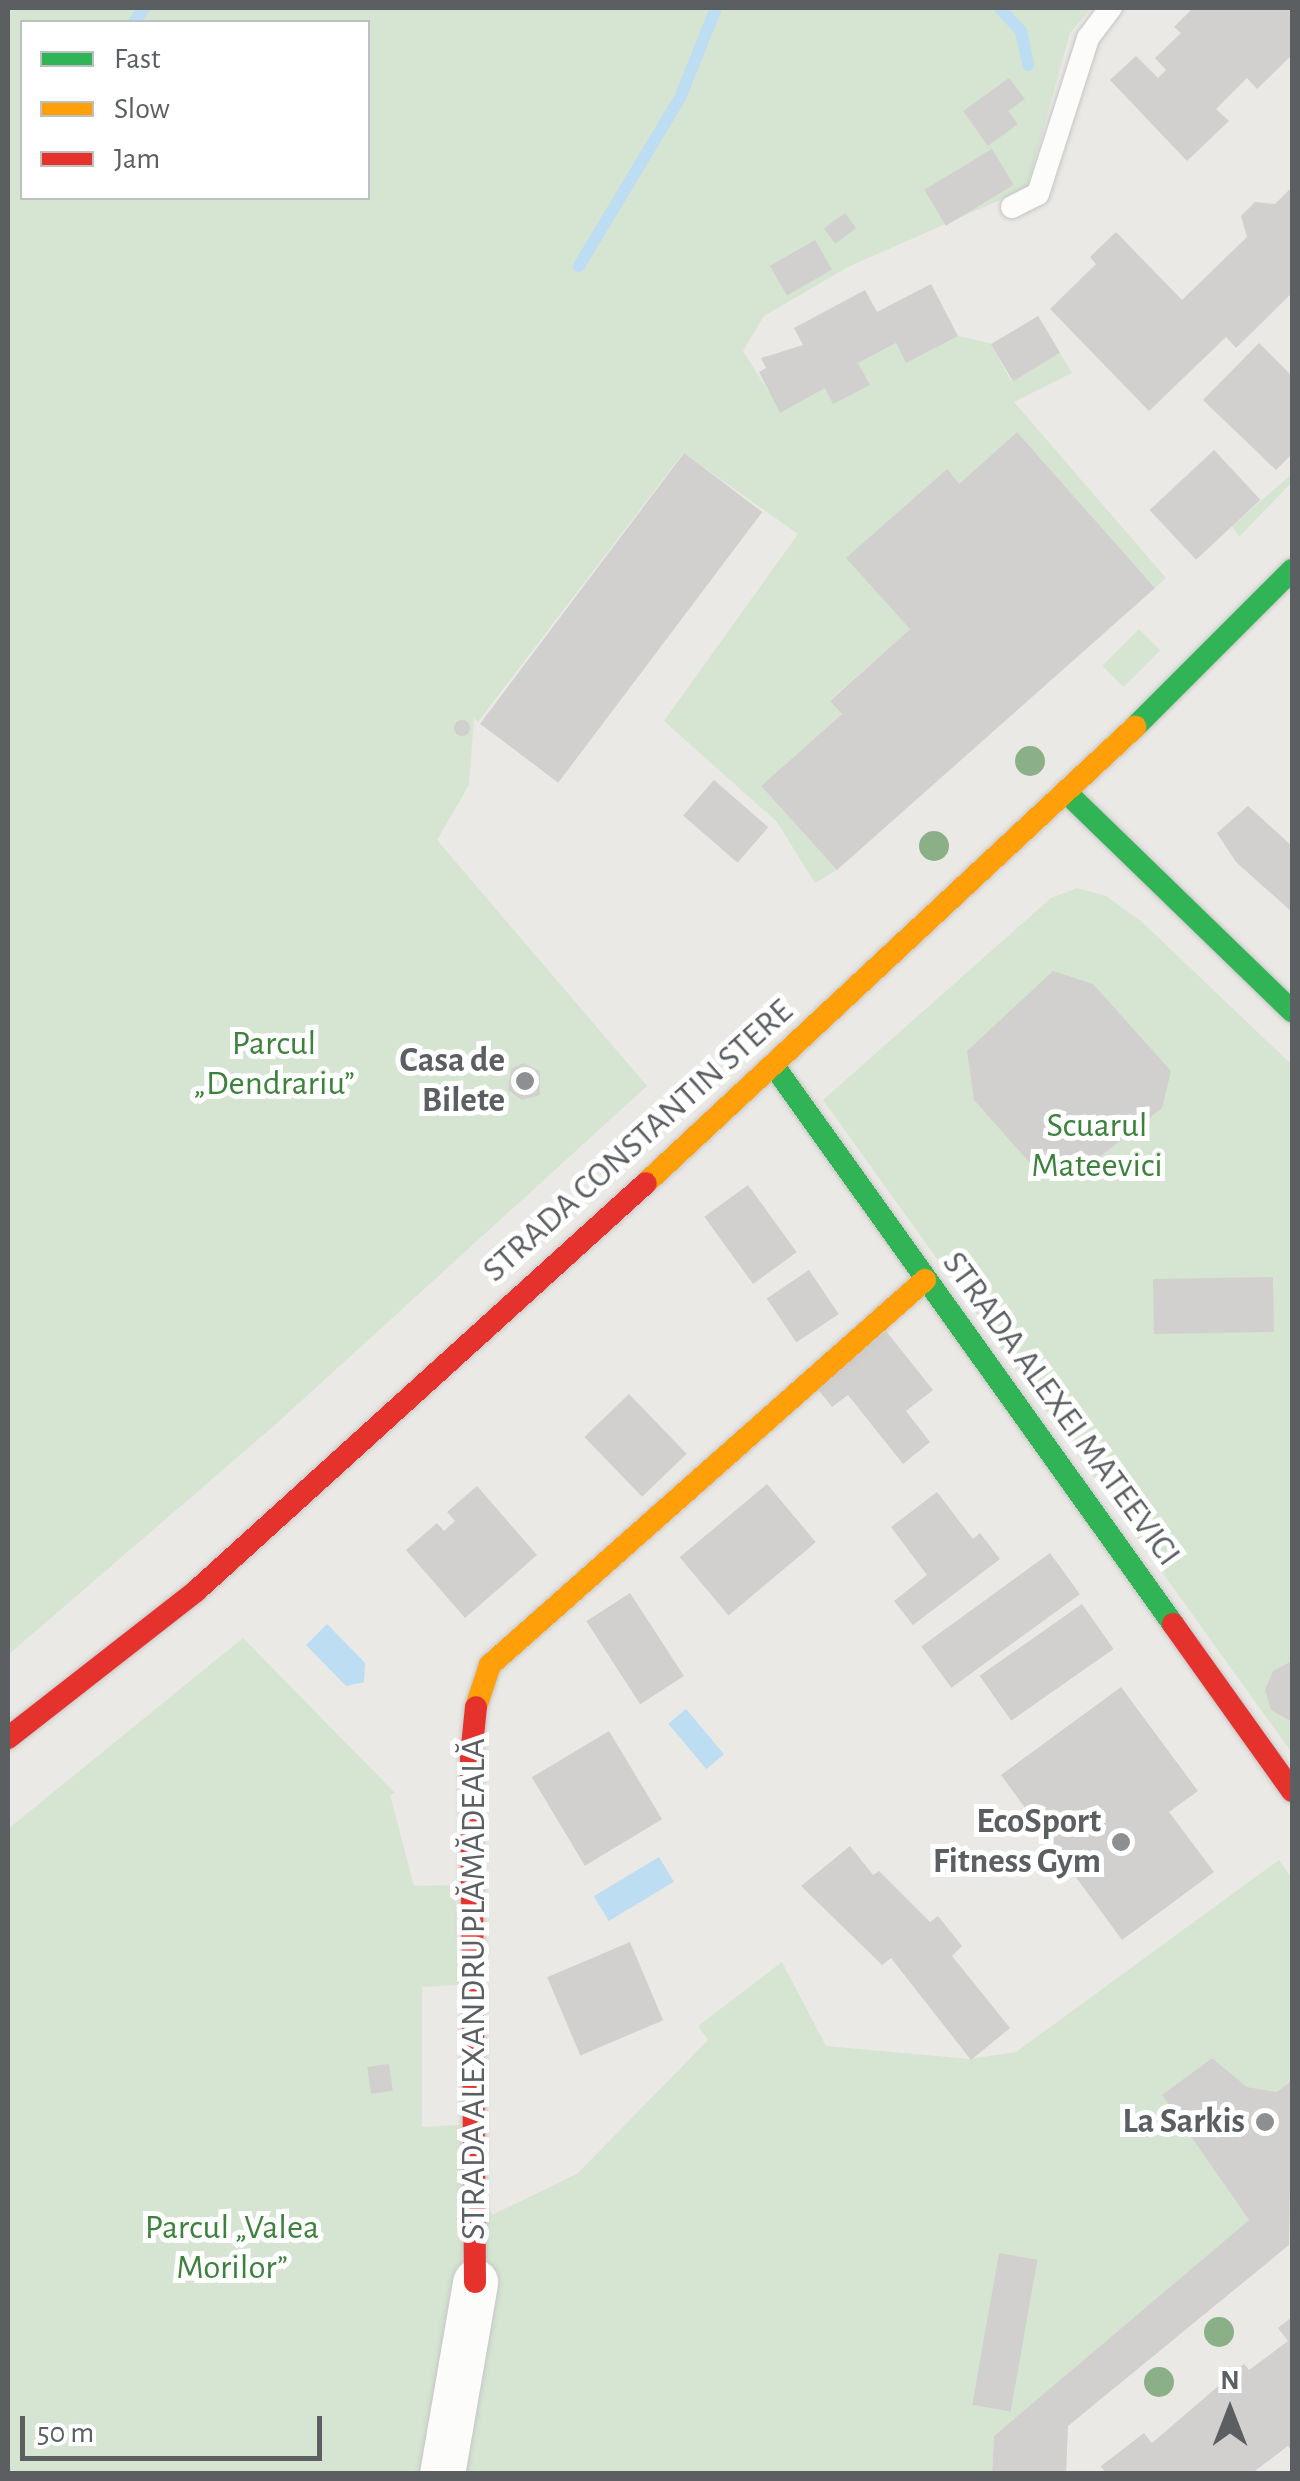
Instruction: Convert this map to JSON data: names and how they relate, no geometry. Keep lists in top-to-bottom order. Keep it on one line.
{"streets":{"main road":["STRADA CONSTANTIN STERE","STRADA ALEXEI MATEEVICI","STRADA ALEXANDRU PLĂMĂDEALĂ"]},"crossings":[["STRADA CONSTANTIN STERE","STRADA ALEXEI MATEEVICI"],["STRADA ALEXEI MATEEVICI","STRADA ALEXANDRU PLĂMĂDEALĂ"]],"parks":["Parcul „Dendrariu”","Scuarul Mateevici","Parcul „Valea Morilor”"],"places":["Casa de Bilete","EcoSport Fitness Gym","La Sarkis"],"legend":["Fast","Slow","Jam"],"scale_bar":"50 m","north":"top"}
